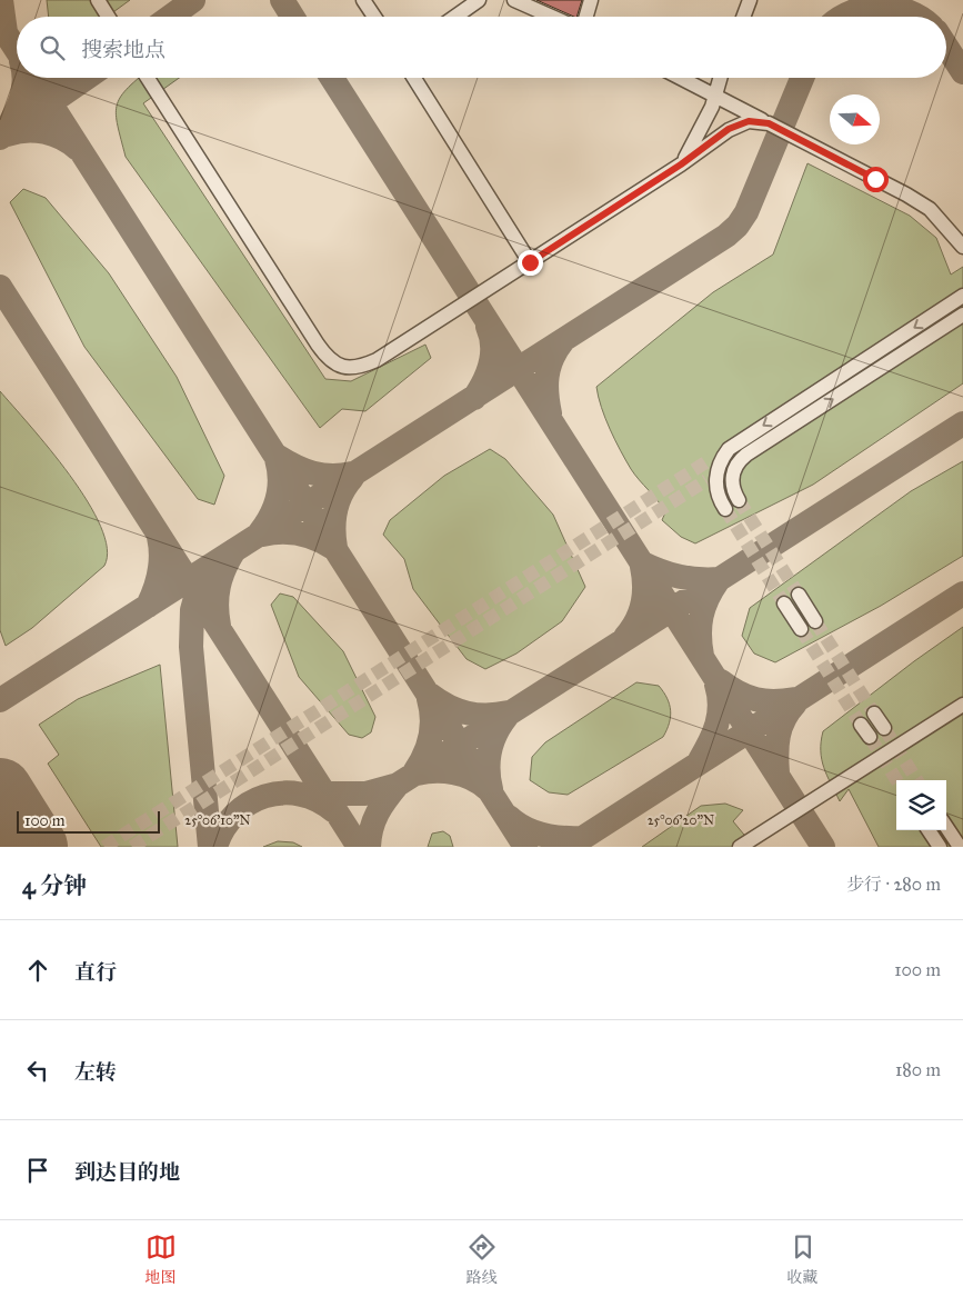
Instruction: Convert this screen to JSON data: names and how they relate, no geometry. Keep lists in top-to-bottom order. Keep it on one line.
{"scale_bar":"100 m","north":"right","page":{"search":"搜索地点","scale":"100 m","heading":["4 分钟","步行 · 280 m"],"list":[["直行","100 m"],["左转","180 m"],"到达目的地"],"nav":["地图","路线","收藏"]},"coordinates":["25°06'10\"N","25°06'20\"N"]}
